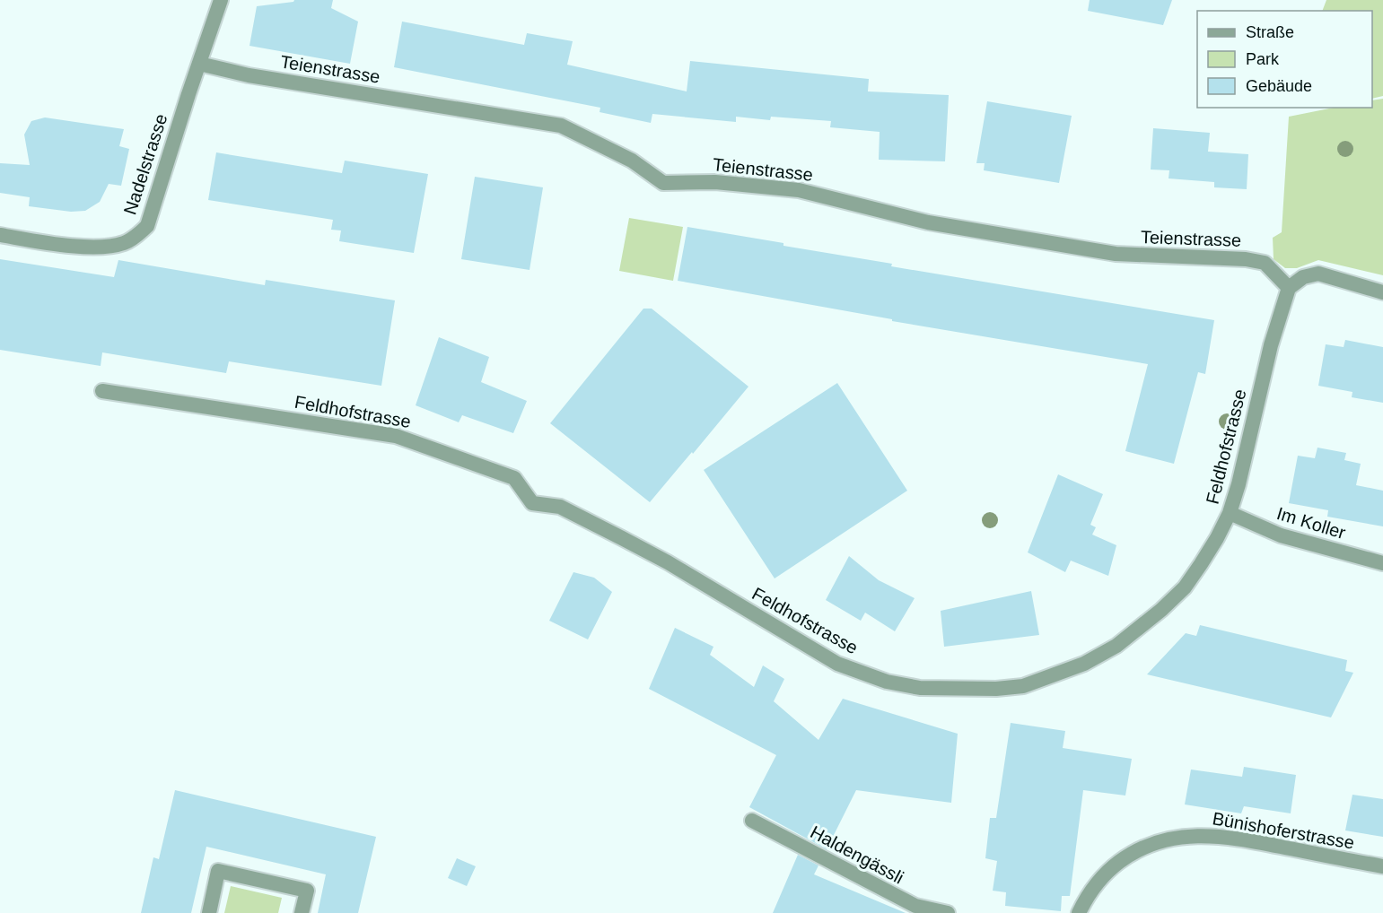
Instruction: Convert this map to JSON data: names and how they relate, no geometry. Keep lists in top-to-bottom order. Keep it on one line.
{"streets":{"street":["Teienstrasse","Nadelstrasse","Feldhofstrasse","Im Koller","Bünishoferstrasse","Haldengässli"]},"crossings":[["Teienstrasse","Nadelstrasse"],["Teienstrasse","Feldhofstrasse"],["Feldhofstrasse","Im Koller"]],"legend":["Straße","Park","Gebäude"]}
